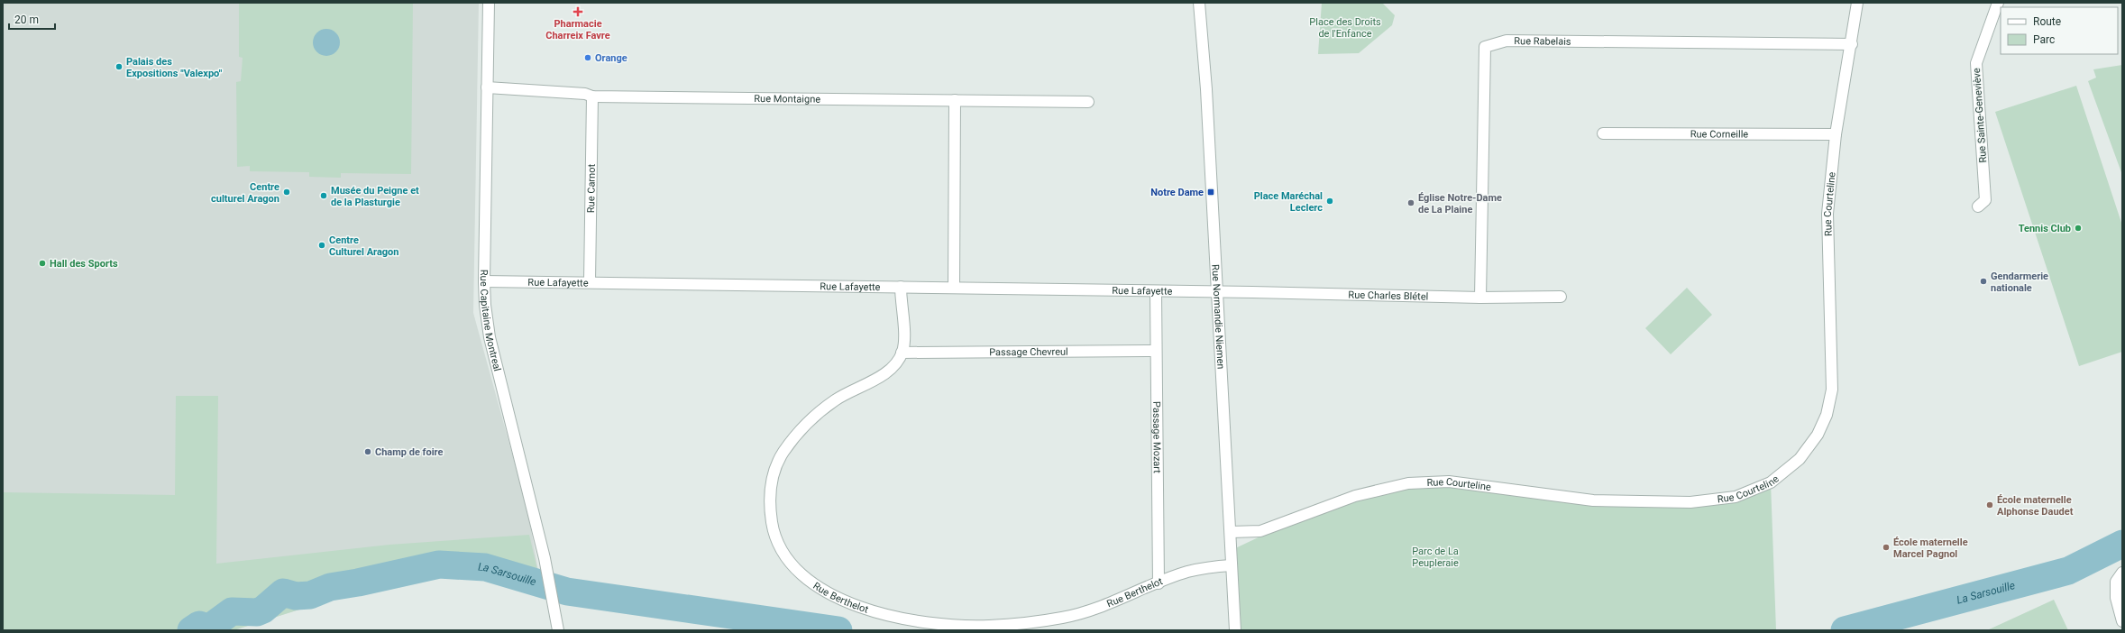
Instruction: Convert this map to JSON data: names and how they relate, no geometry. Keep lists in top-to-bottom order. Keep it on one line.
{"streets":{"street":["Rue Rabelais","Rue Montaigne","Rue Sainte-Geneviève","Rue Corneille","Rue Carnot","Rue Courteline","Rue Lafayette","Rue Charles Blétel","Rue Normandie Niemen","Rue Capitaine Montreal","Passage Chevreul","Passage Mozart","Rue Berthelot"]},"crossings":[["Rue Rabelais","Rue Courteline"],["Rue Rabelais","Rue Charles Blétel"],["Rue Montaigne","Rue Carnot"],["Rue Montaigne","Rue Capitaine Montreal"],["Rue Corneille","Rue Courteline"],["Rue Carnot","Rue Lafayette"],["Rue Courteline","Rue Normandie Niemen"],["Rue Lafayette","Rue Charles Blétel"],["Rue Lafayette","Rue Normandie Niemen"],["Rue Lafayette","Rue Capitaine Montreal"],["Rue Lafayette","Passage Mozart"],["Rue Lafayette","Rue Berthelot"],["Rue Charles Blétel","Rue Normandie Niemen"],["Rue Normandie Niemen","Rue Berthelot"],["Passage Chevreul","Passage Mozart"],["Passage Chevreul","Rue Berthelot"],["Passage Mozart","Rue Berthelot"]],"water":["La Sarsouille"],"parks":["Place des Droits de l'Enfance","Parc de La Peupleraie"],"places":{"health":["Pharmacie Charreix Favre"],"other":["Orange","Palais des Expositions \"Valexpo\"","Centre culturel Aragon","Musée du Peigne et de la Plasturgie","Place Maréchal Leclerc","Église Notre-Dame de La Plaine","Tennis Club","Centre Culturel Aragon","Hall des Sports","Gendarmerie nationale","Champ de foire","École maternelle Alphonse Daudet","École maternelle Marcel Pagnol"],"transit":["Notre Dame"]},"legend":["Route","Parc"],"scale_bar":"20 m"}
